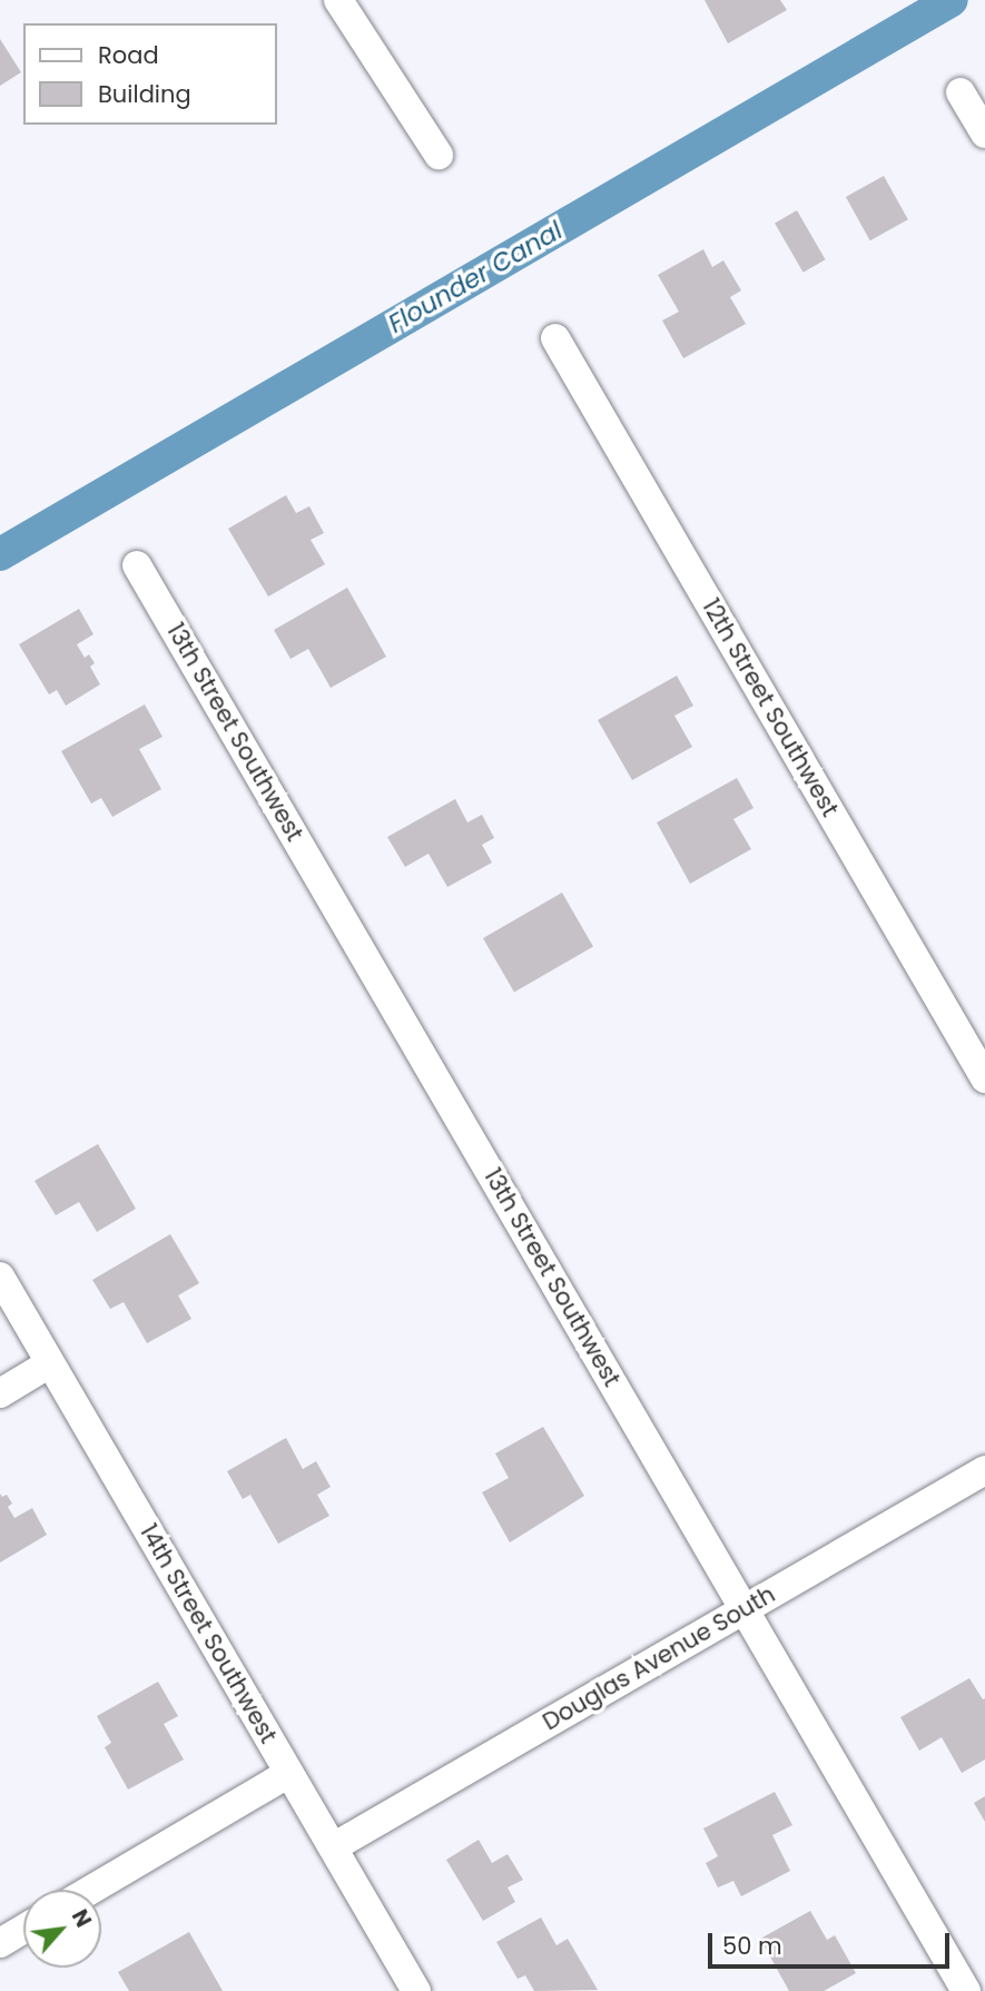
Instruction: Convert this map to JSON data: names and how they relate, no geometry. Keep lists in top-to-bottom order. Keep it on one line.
{"streets":{"street":["12th Street Southwest","13th Street Southwest","14th Street Southwest","Douglas Avenue South"]},"crossings":[["13th Street Southwest","Douglas Avenue South"],["14th Street Southwest","Douglas Avenue South"]],"water":["Flounder Canal"],"legend":["Road","Building"],"scale_bar":"50 m","north":"top right"}
